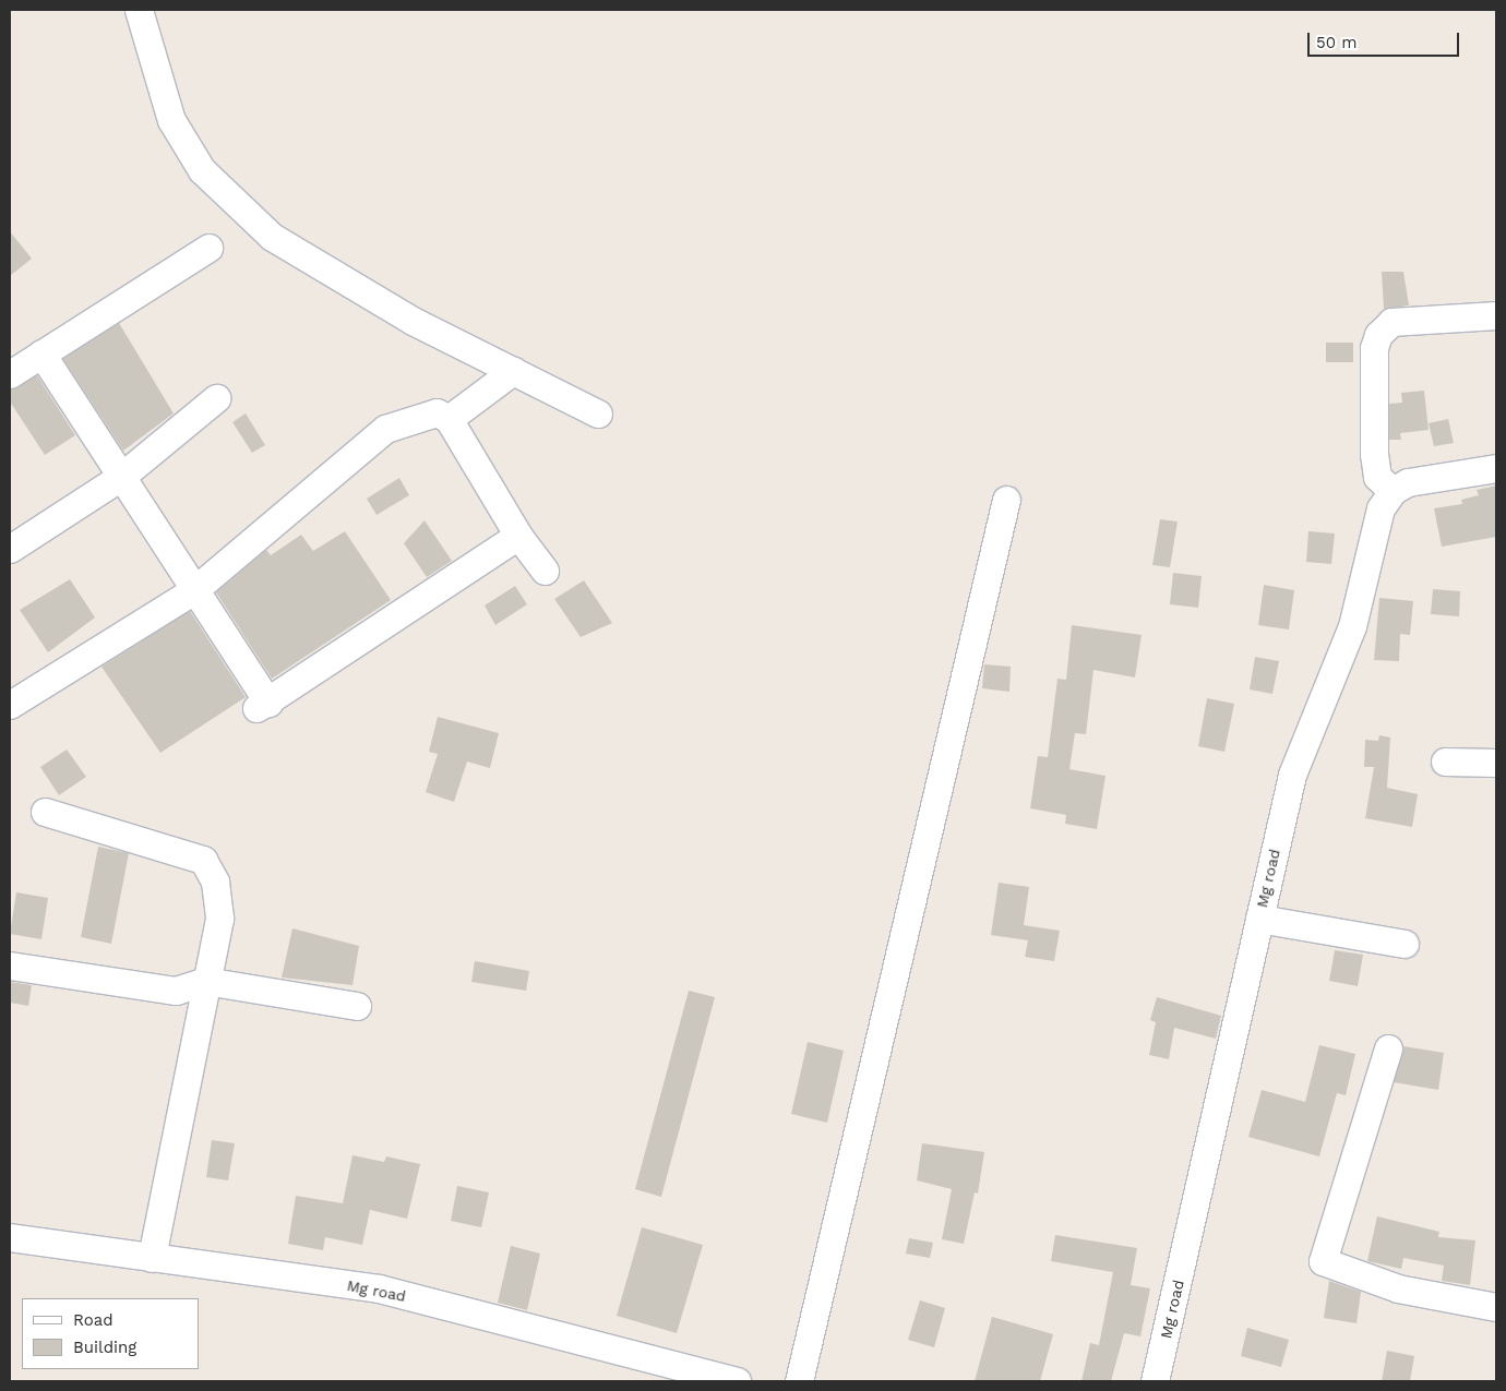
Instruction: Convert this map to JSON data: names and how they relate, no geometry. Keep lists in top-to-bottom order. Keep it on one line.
{"streets":{"street":["Mg road"]},"legend":["Road","Building"],"scale_bar":"50 m"}
